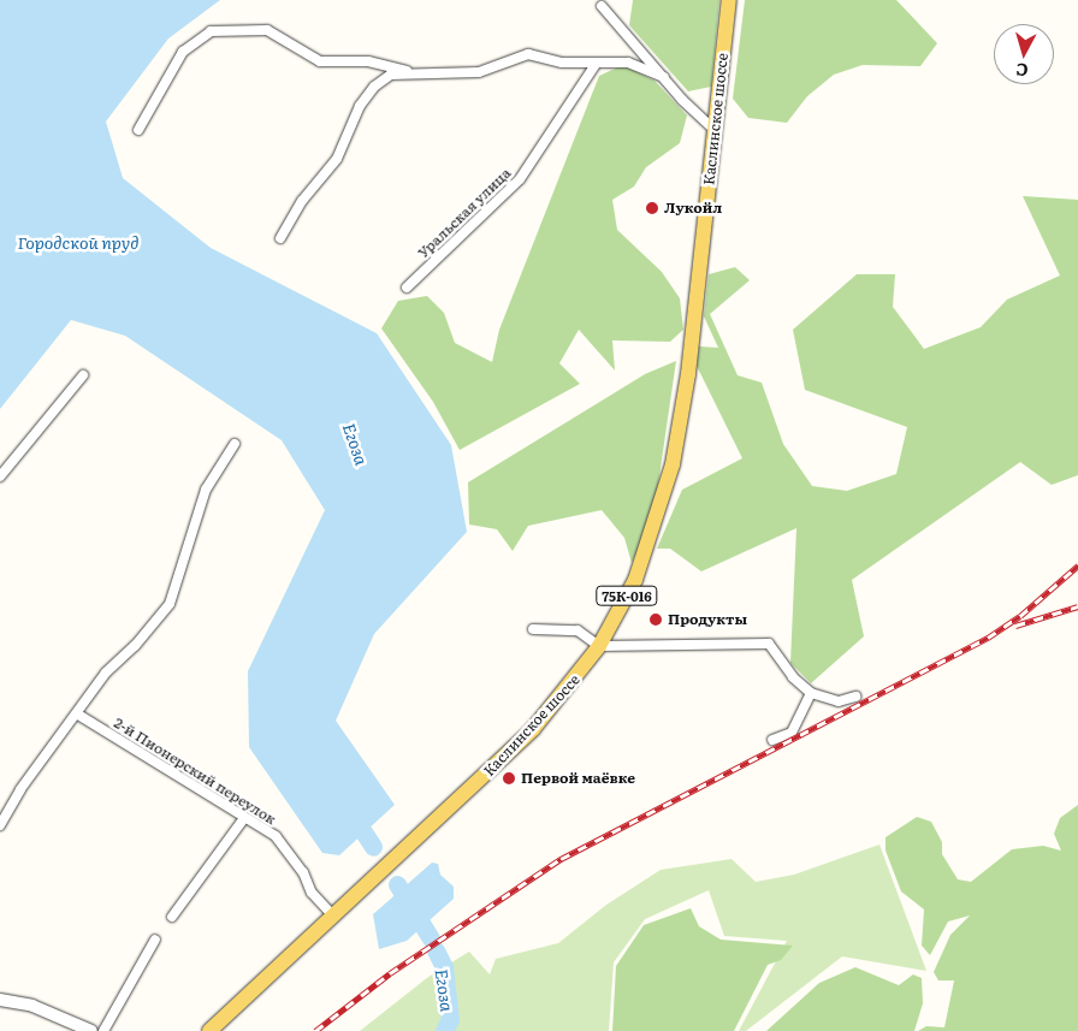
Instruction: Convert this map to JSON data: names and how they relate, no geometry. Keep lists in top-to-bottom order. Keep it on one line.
{"streets":{"main road":["Каслинское шоссе","75К-016"],"street":["Уральская улица","2-й Пионерский переулок"]},"crossings":[["Каслинское шоссе","2-й Пионерский переулок"]],"water":["Городской пруд","Егоза"],"places":["Лукойл","Продукты","Первой маёвке"],"north":"bottom"}
